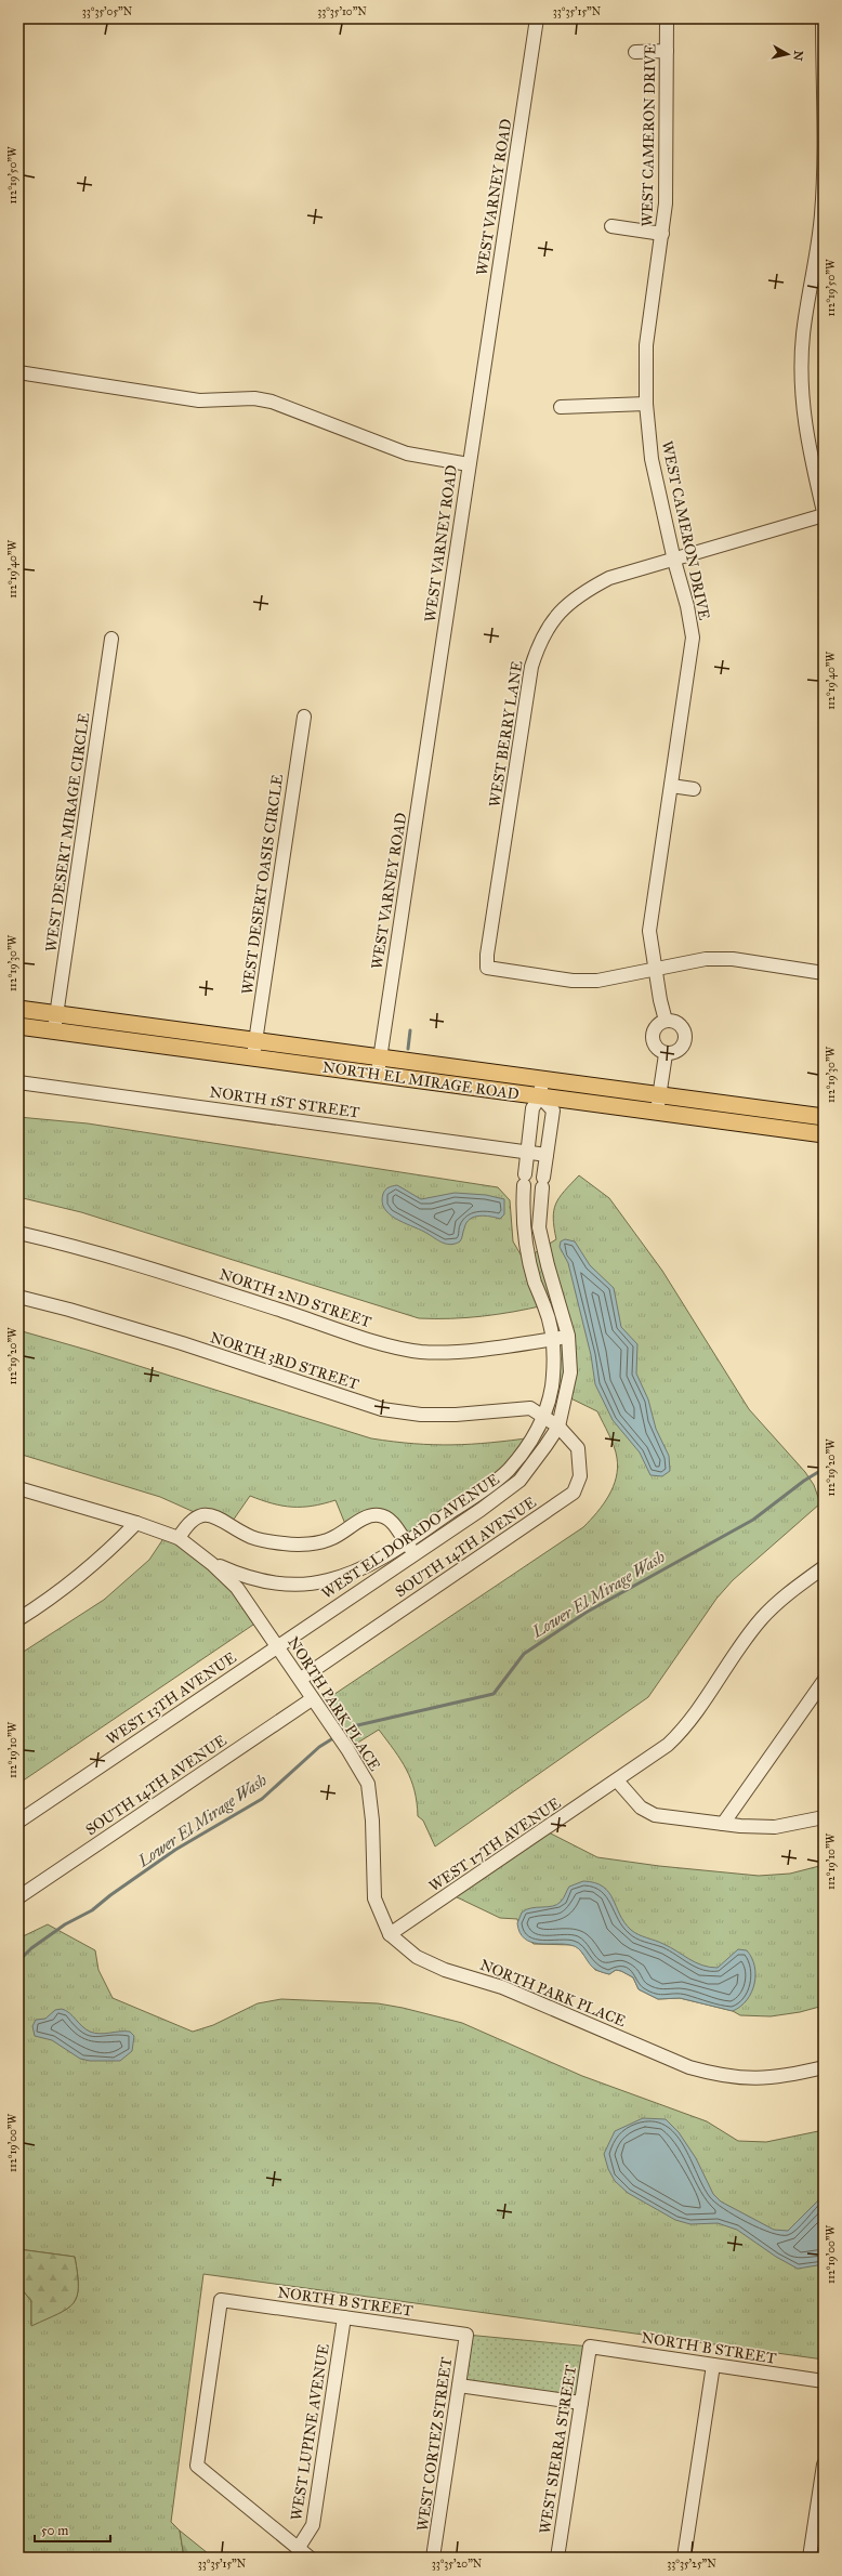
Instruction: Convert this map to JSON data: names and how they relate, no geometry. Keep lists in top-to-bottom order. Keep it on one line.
{"streets":{"main road":["NORTH EL MIRAGE ROAD"],"street":["WEST CAMERON DRIVE","WEST VARNEY ROAD","WEST BERRY LANE","WEST DESERT MIRAGE CIRCLE","WEST DESERT OASIS CIRCLE","NORTH 1ST STREET","NORTH 2ND STREET","NORTH 3RD STREET","WEST EL DORADO AVENUE","SOUTH 14TH AVENUE","WEST 13TH AVENUE","NORTH PARK PLACE","WEST 17TH AVENUE","NORTH B STREET","WEST LUPINE AVENUE","WEST CORTEZ STREET","WEST SIERRA STREET"]},"crossings":[["WEST CAMERON DRIVE","WEST BERRY LANE"],["WEST VARNEY ROAD","NORTH EL MIRAGE ROAD"],["WEST DESERT MIRAGE CIRCLE","NORTH EL MIRAGE ROAD"],["WEST DESERT OASIS CIRCLE","NORTH EL MIRAGE ROAD"],["NORTH EL MIRAGE ROAD","WEST EL DORADO AVENUE"],["NORTH 1ST STREET","WEST EL DORADO AVENUE"],["NORTH 2ND STREET","WEST EL DORADO AVENUE"],["NORTH 3RD STREET","WEST EL DORADO AVENUE"],["NORTH 3RD STREET","SOUTH 14TH AVENUE"],["WEST EL DORADO AVENUE","SOUTH 14TH AVENUE"],["WEST EL DORADO AVENUE","WEST 13TH AVENUE"],["WEST EL DORADO AVENUE","NORTH PARK PLACE"],["SOUTH 14TH AVENUE","NORTH PARK PLACE"],["WEST 13TH AVENUE","NORTH PARK PLACE"],["NORTH PARK PLACE","WEST 17TH AVENUE"],["NORTH B STREET","WEST LUPINE AVENUE"],["NORTH B STREET","WEST CORTEZ STREET"],["NORTH B STREET","WEST SIERRA STREET"]],"water":["Lower El Mirage Wash"],"scale_bar":"50 m","north":"right","coordinates":["33°35'05\"N","33°35'10\"N","33°35'15\"N","112°19'50\"W","112°19'40\"W","112°19'30\"W","112°19'20\"W","112°19'10\"W","112°19'00\"W","33°35'20\"N","33°35'25\"N"]}
